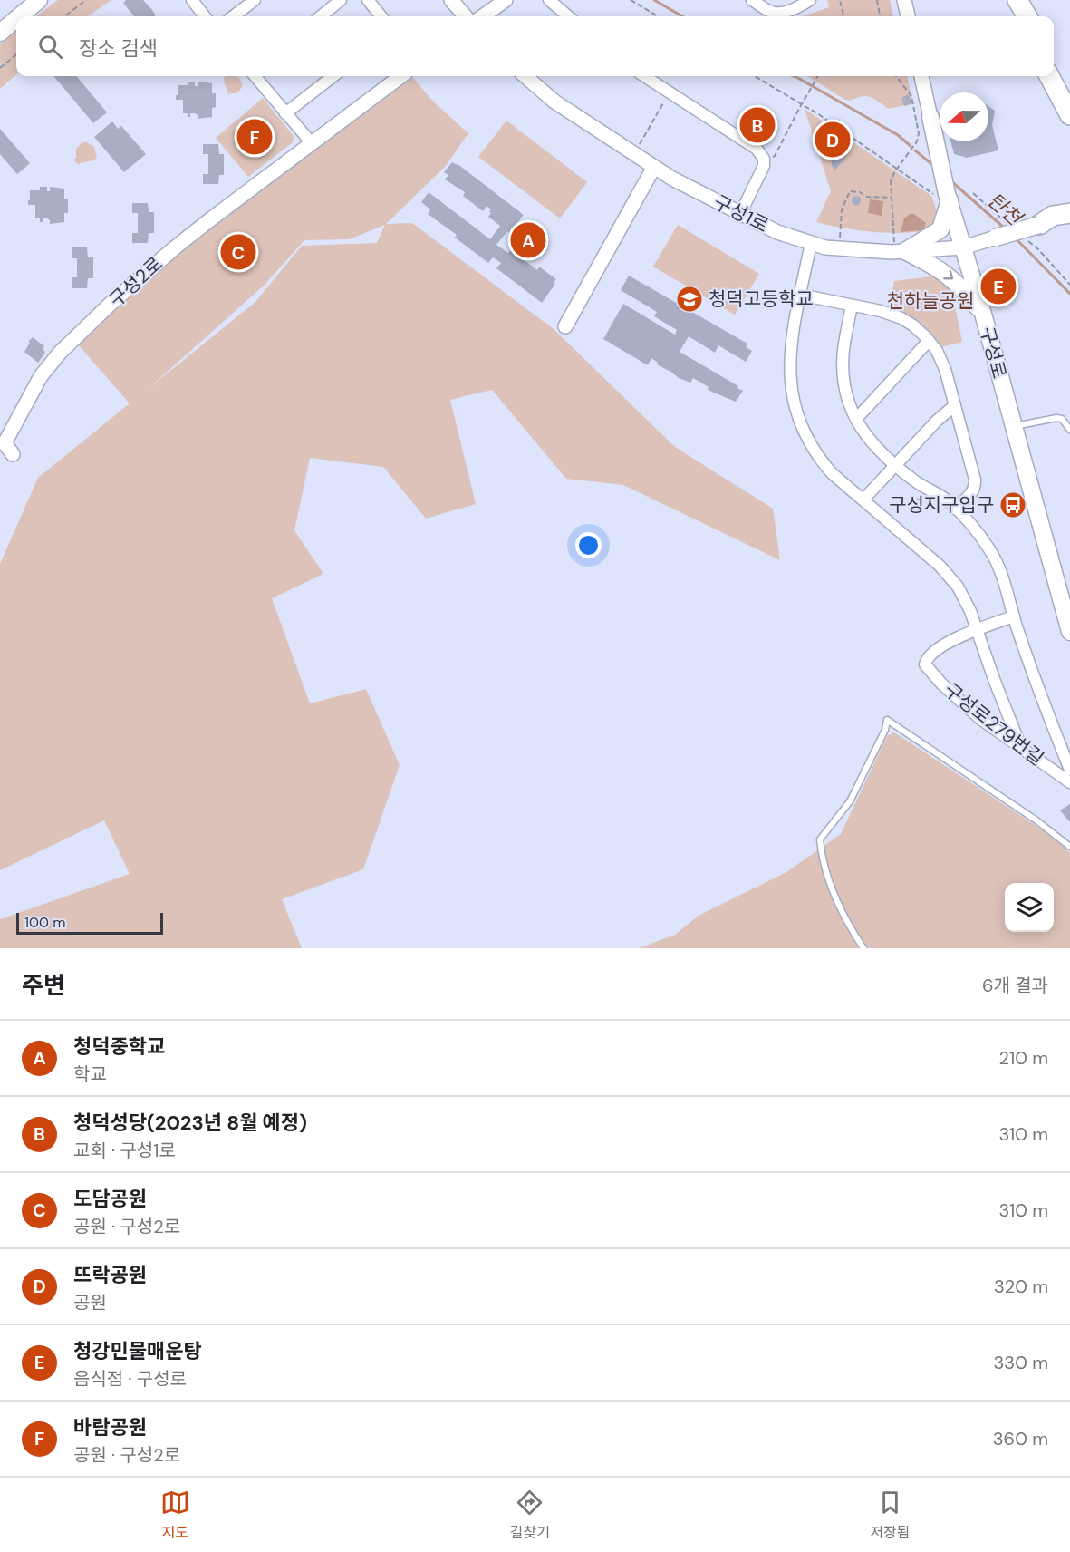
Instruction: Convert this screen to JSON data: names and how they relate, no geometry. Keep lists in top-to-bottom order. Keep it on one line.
{"streets":{"main road":["구성로"],"street":["구성1로","구성2로","구성로279번길"]},"crossings":[["구성1로","구성로"]],"water":["탄천"],"parks":["천하늘공원"],"places":{"school or university":["청덕고등학교"],"bus stop":["구성지구입구"]},"scale_bar":"100 m","north":"left","page":{"search":"장소 검색","pins":["B","F","D","A","C","E"],"scale":"100 m","heading":["주변","6개 결과"],"list":[{"mark":"A","name":"청덕중학교","note":"학교","value":"210 m"},{"mark":"B","name":"청덕성당(2023년 8월 예정)","note":"교회 · 구성1로","value":"310 m"},{"mark":"C","name":"도담공원","note":"공원 · 구성2로","value":"310 m"},{"mark":"D","name":"뜨락공원","note":"공원","value":"320 m"},{"mark":"E","name":"청강민물매운탕","note":"음식점 · 구성로","value":"330 m"},{"mark":"F","name":"바람공원","note":"공원 · 구성2로","value":"360 m"}],"nav":["지도","길찾기","저장됨"]}}
